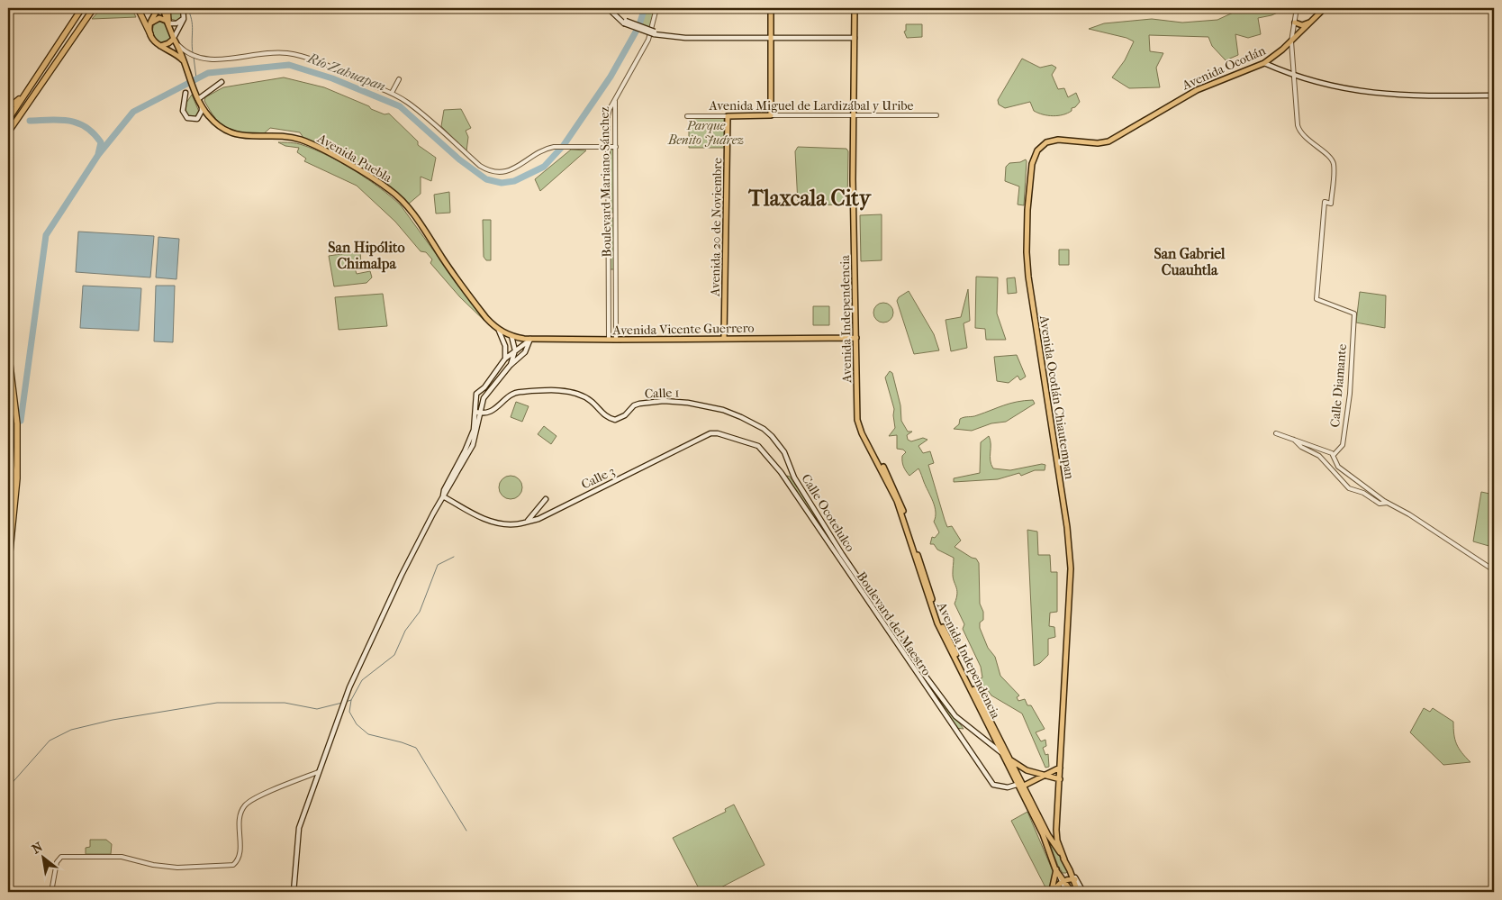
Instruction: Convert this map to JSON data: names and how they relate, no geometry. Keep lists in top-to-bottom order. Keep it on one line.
{"streets":{"main road":["Avenida Ocotlán","Avenida Miguel de Lardizábal y Uribe","Avenida Puebla","Avenida 20 de Noviembre","Avenida Independencia","Avenida Vicente Guerrero","Calle 1","Avenida Ocotlán Chiautempan","Calle 3","Calle Ocotelulco","Boulevard del Maestro"],"street":["Boulevard Mariano Sánchez","Calle Diamante"]},"crossings":[["Avenida Ocotlán","Avenida Ocotlán Chiautempan"],["Avenida Miguel de Lardizábal y Uribe","Avenida 20 de Noviembre"],["Avenida Miguel de Lardizábal y Uribe","Avenida Independencia"],["Avenida Puebla","Avenida Vicente Guerrero"],["Boulevard Mariano Sánchez","Avenida Vicente Guerrero"],["Avenida 20 de Noviembre","Avenida Vicente Guerrero"],["Avenida Independencia","Avenida Vicente Guerrero"],["Avenida Independencia","Avenida Ocotlán Chiautempan"],["Avenida Independencia","Calle Ocotelulco"],["Avenida Independencia","Boulevard del Maestro"],["Calle 1","Calle Ocotelulco"],["Calle 3","Boulevard del Maestro"]],"districts":["Tlaxcala City","San Hipólito Chimalpa","San Gabriel Cuauhtla"],"water":["Río Zahuapan"],"parks":["Parque Benito Juárez"],"north":"top left"}
